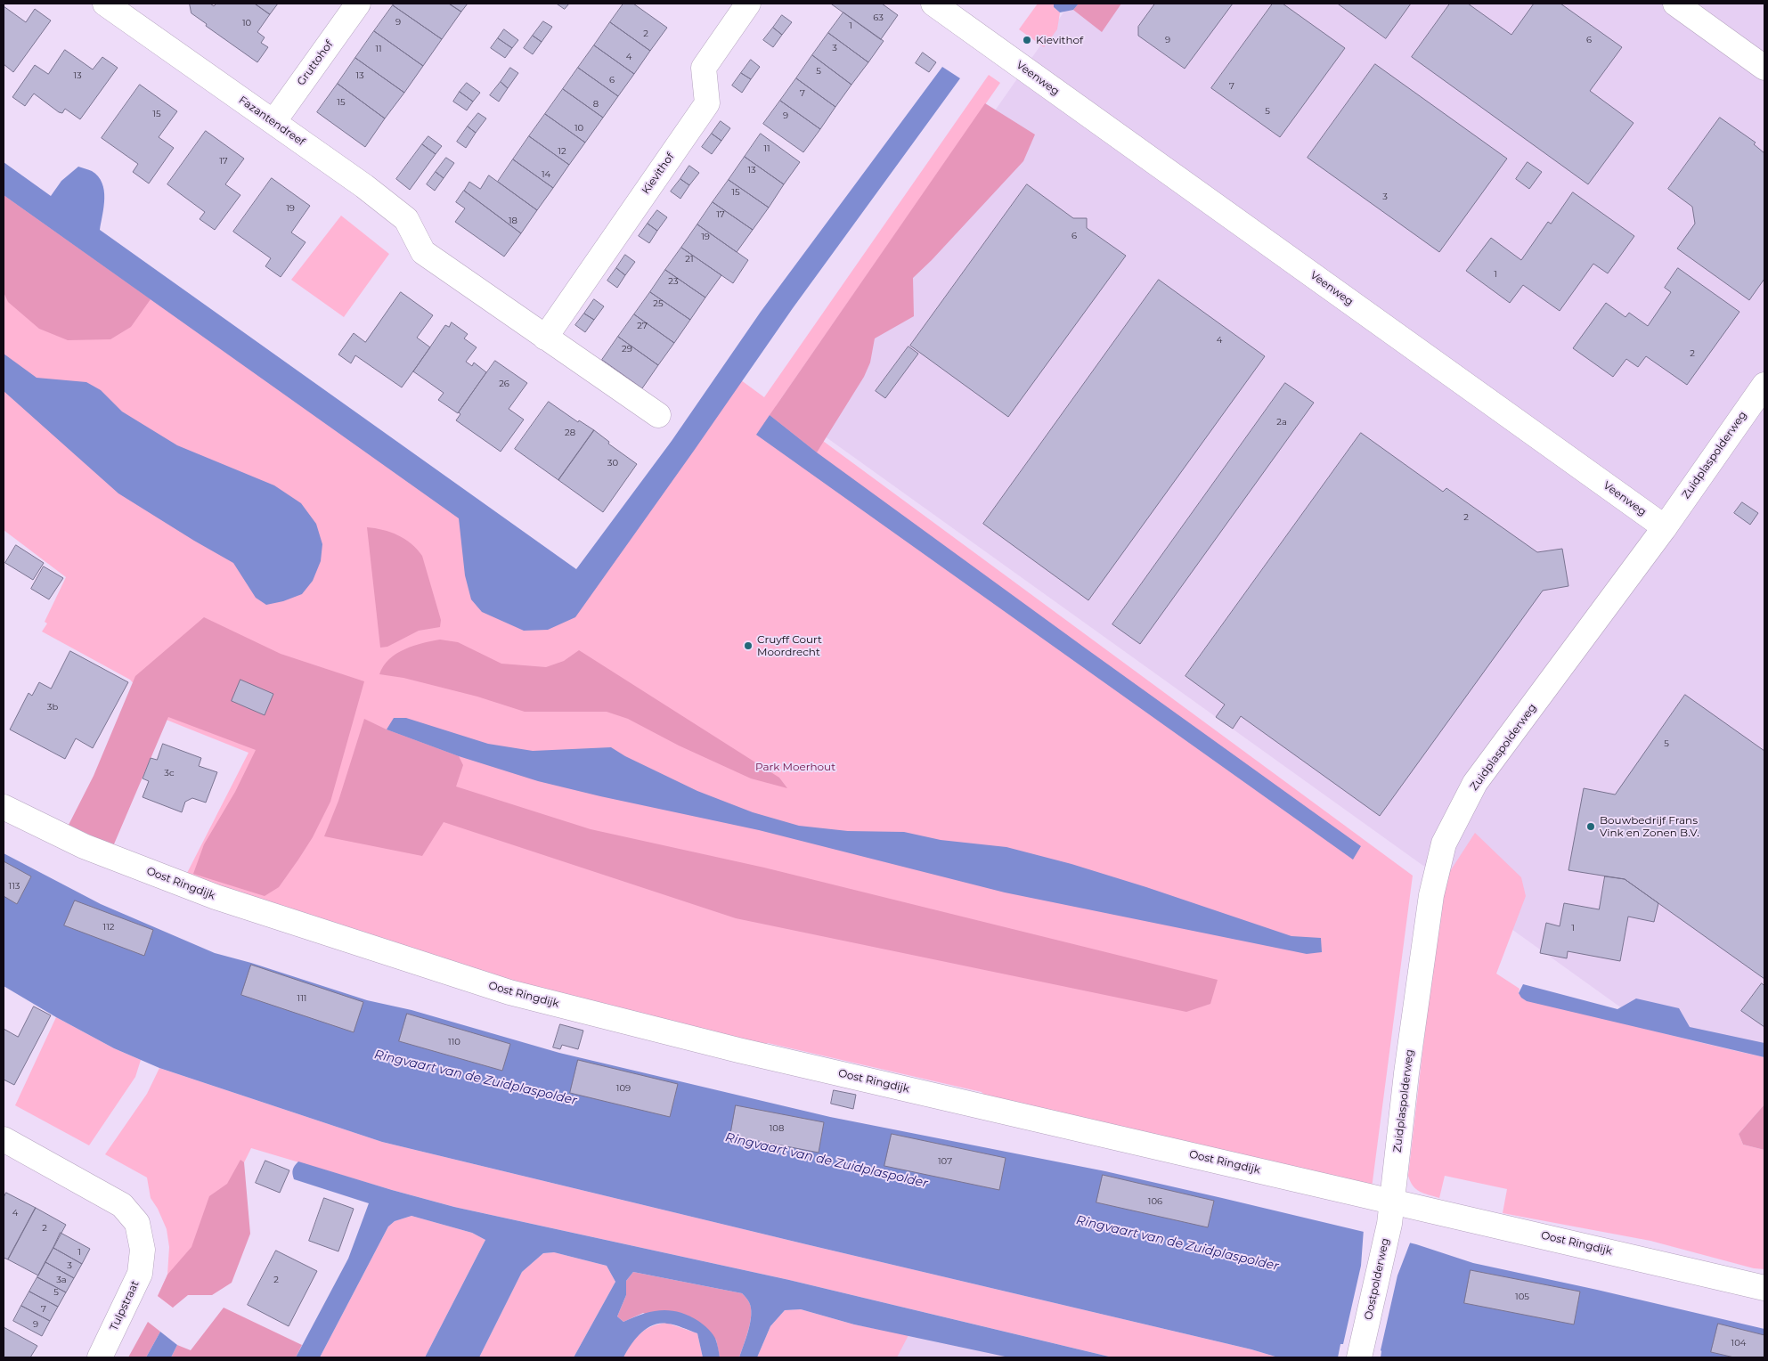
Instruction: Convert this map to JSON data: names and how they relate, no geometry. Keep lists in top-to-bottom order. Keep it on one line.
{"streets":{"street":["Gruttohof","Veenweg","Fazantendreef","Kievithof","Zuidplaspolderweg","Oost Ringdijk","Oostpolderweg","Tulpstraat"]},"crossings":[["Gruttohof","Fazantendreef"],["Veenweg","Zuidplaspolderweg"],["Fazantendreef","Kievithof"],["Zuidplaspolderweg","Oost Ringdijk"],["Zuidplaspolderweg","Oostpolderweg"],["Oost Ringdijk","Oostpolderweg"]],"water":["Ringvaart van de Zuidplaspolder"],"parks":["Park Moerhout"],"places":["Kievithof","Cruyff Court Moordrecht","Bouwbedrijf Frans Vink en Zonen B.V."],"house_numbers":["63","9","10","1","2","9","6","3","11","4","5","13","13","6","7","7","15","8","5","15","9","10","11","12","17","13","14","15","3","19","17","18","6","19","21","1","23","25","27","4","29","2","26","2a","28","30","2","3b","5","3c","113","112","1","111","110","109","108","107","106","4","2","1","3","3a","2","5","105","7","9","104"]}
